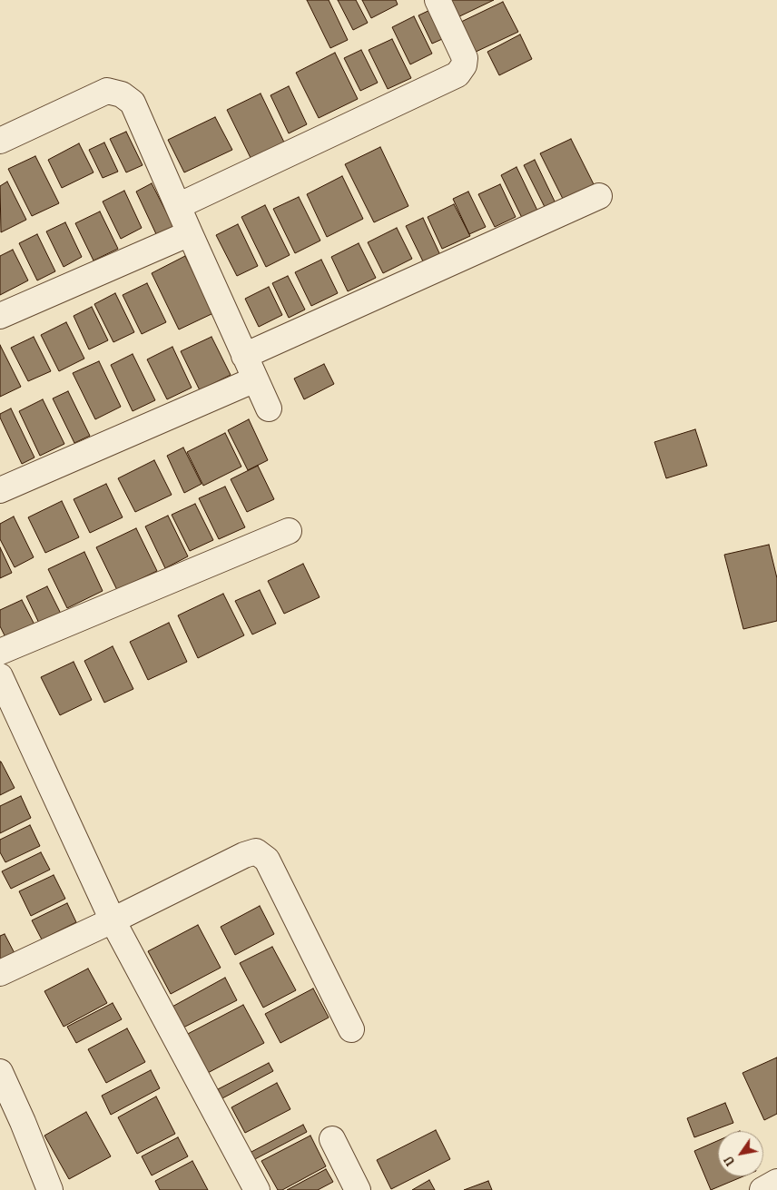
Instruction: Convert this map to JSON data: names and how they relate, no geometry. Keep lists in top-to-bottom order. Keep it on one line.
{"north":"bottom left"}
